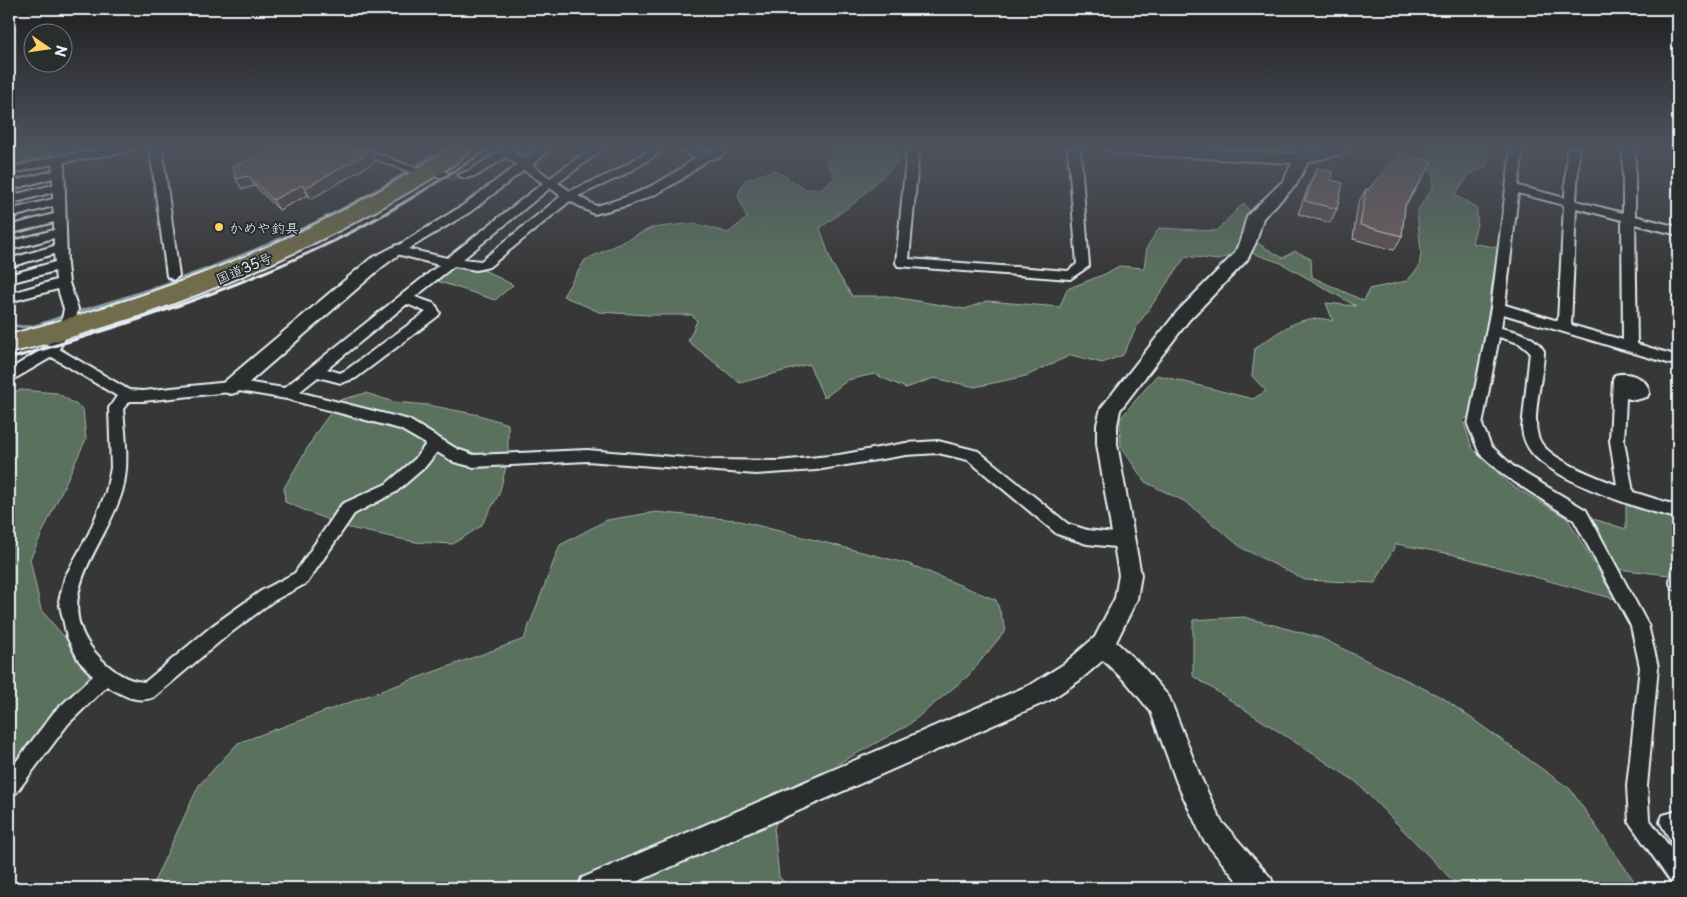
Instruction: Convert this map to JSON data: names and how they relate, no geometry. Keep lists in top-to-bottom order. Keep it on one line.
{"streets":{"highway":["国道35号"]},"places":["かめや釣具"],"north":"right"}
